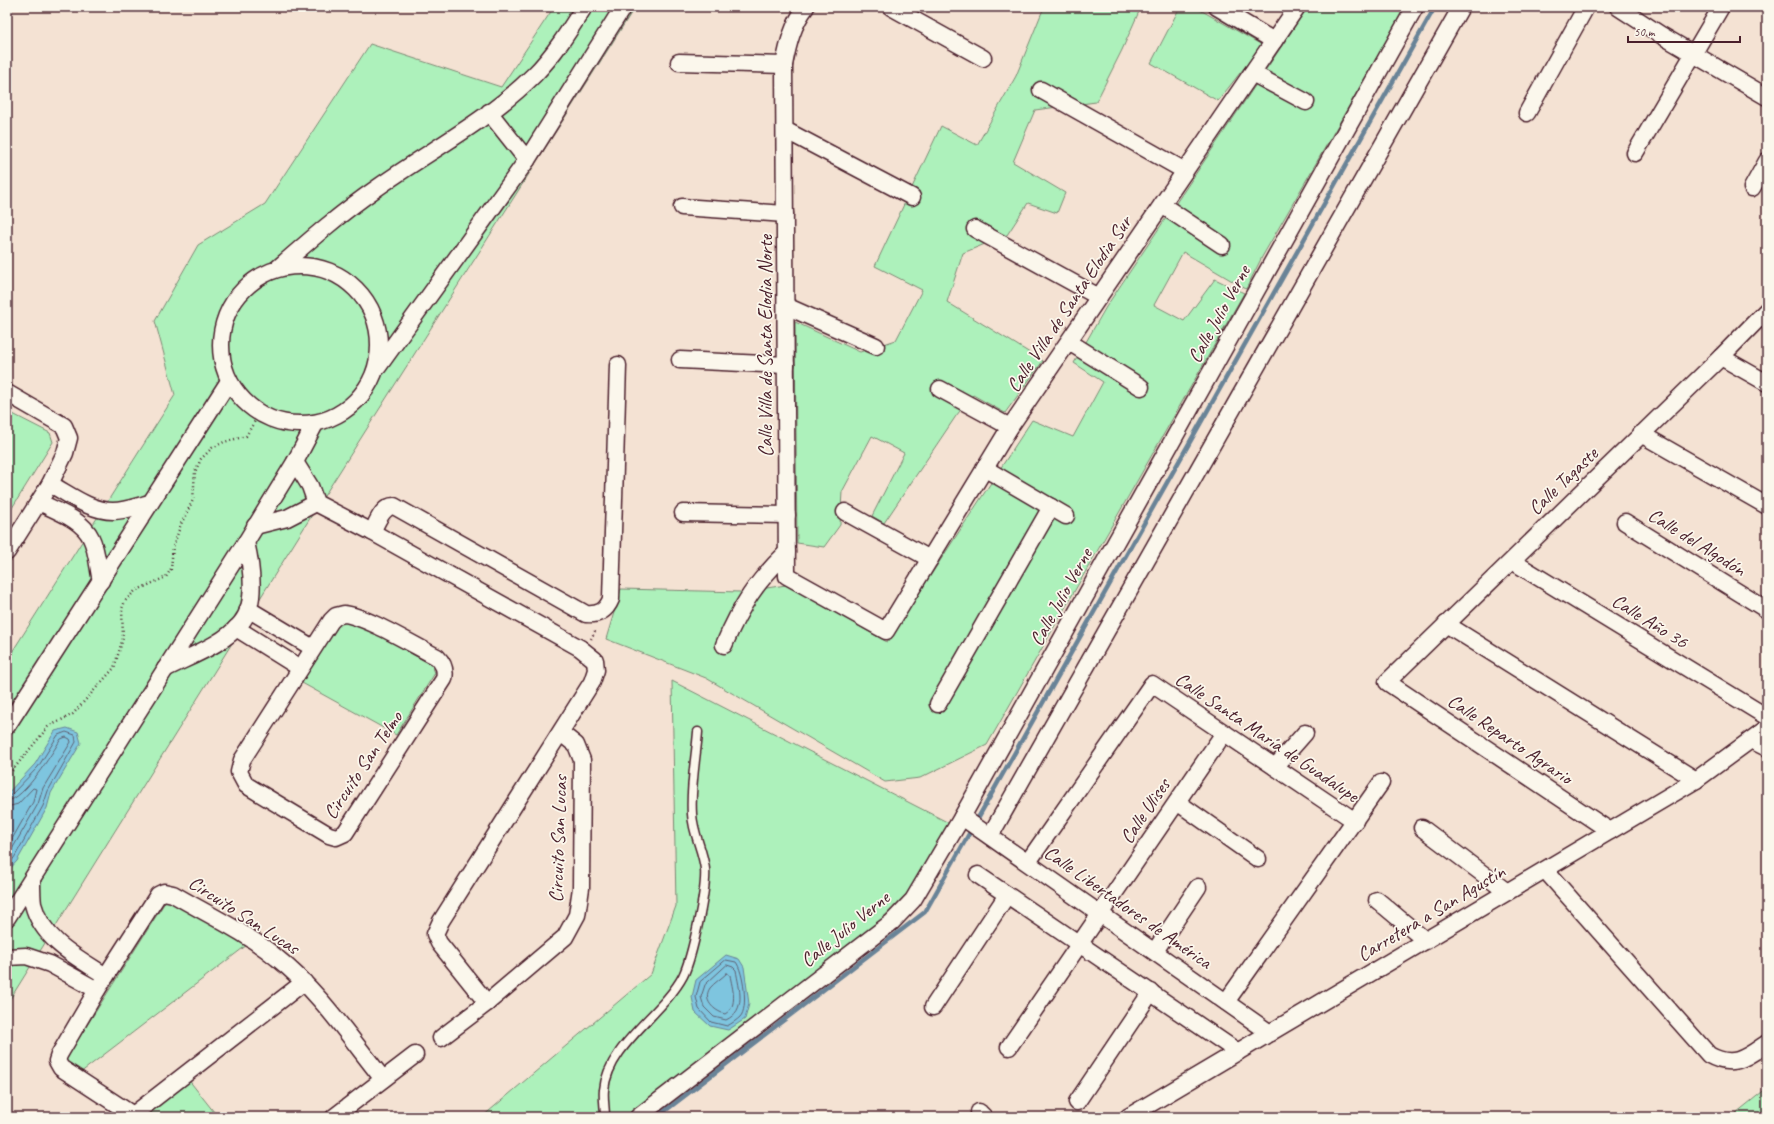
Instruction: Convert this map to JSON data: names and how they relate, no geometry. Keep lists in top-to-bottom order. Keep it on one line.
{"streets":{"street":["Calle Villa de Santa Elodia Sur","Calle Julio Verne","Calle Villa de Santa Elodia Norte","Calle Tagaste","Calle del Algodón","Calle Año 36","Calle Santa María de Guadalupe","Calle Reparto Agrario","Circuito San Telmo","Calle Ulises","Circuito San Lucas","Calle Libertadores de América","Carretera a San Agustín"]},"crossings":[["Calle Villa de Santa Elodia Sur","Calle Villa de Santa Elodia Norte"],["Calle Julio Verne","Calle Libertadores de América"],["Calle Tagaste","Calle Año 36"],["Calle Tagaste","Calle Reparto Agrario"],["Calle Santa María de Guadalupe","Calle Ulises"],["Calle Santa María de Guadalupe","Calle Libertadores de América"],["Calle Reparto Agrario","Carretera a San Agustín"],["Calle Ulises","Calle Libertadores de América"],["Calle Libertadores de América","Carretera a San Agustín"]],"scale_bar":"50 m"}
